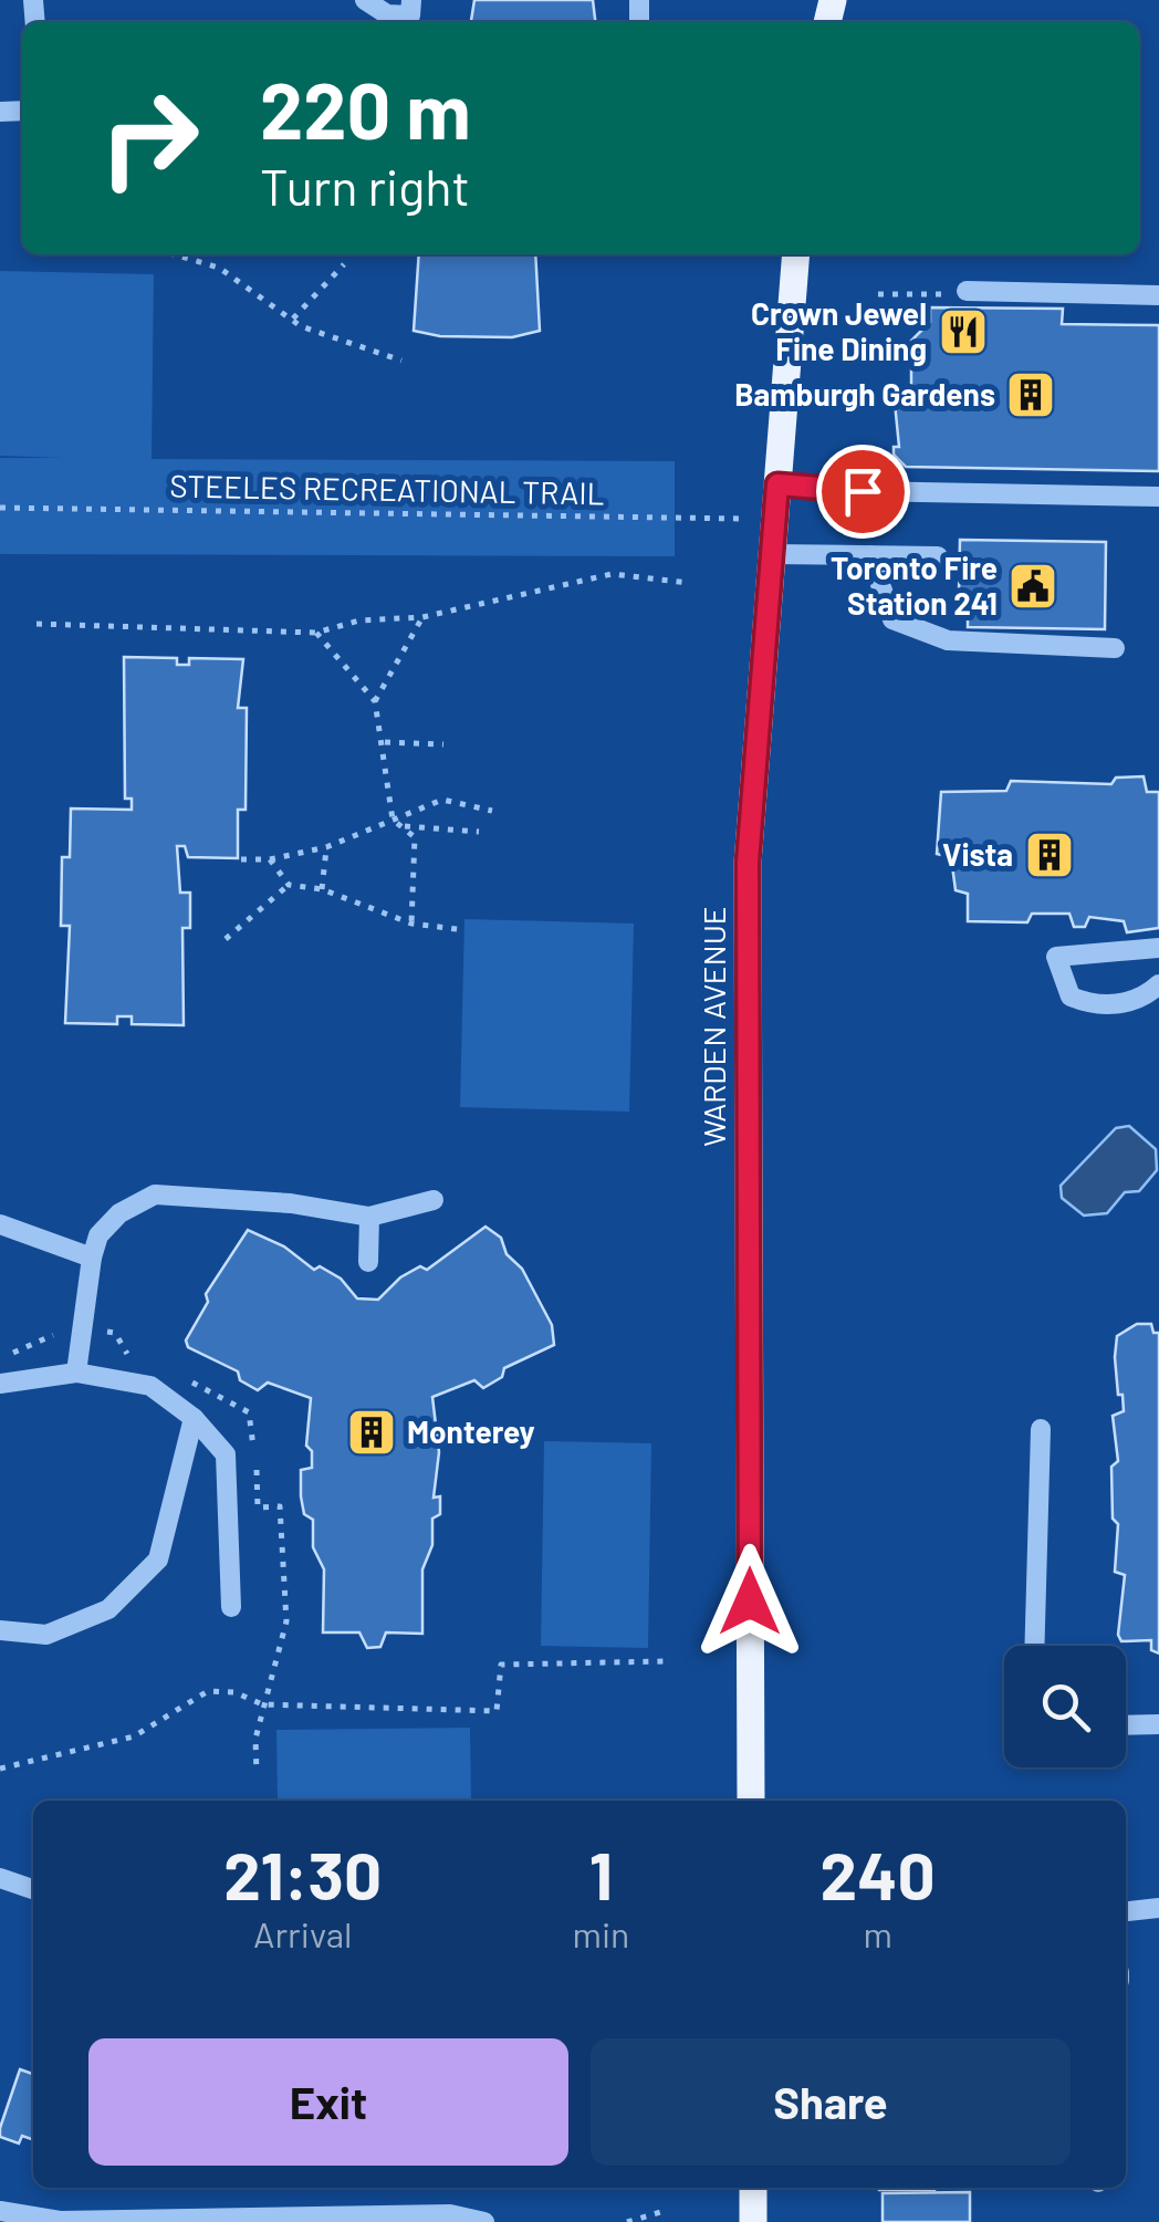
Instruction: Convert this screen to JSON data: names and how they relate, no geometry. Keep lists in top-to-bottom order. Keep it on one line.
{"streets":{"main road":["WARDEN AVENUE"],"path":["STEELES RECREATIONAL TRAIL"]},"crossings":[["STEELES RECREATIONAL TRAIL","WARDEN AVENUE"]],"places":{"restaurant":["Crown Jewel Fine Dining"],"building":["Bamburgh Gardens","Vista","Monterey"],"public building":["Toronto Fire Station 241"]},"page":{"turn":["220 m","Turn right"],"eta":["21:30","Arrival","1","min","240","m"],"buttons":["Exit","Share"]}}
